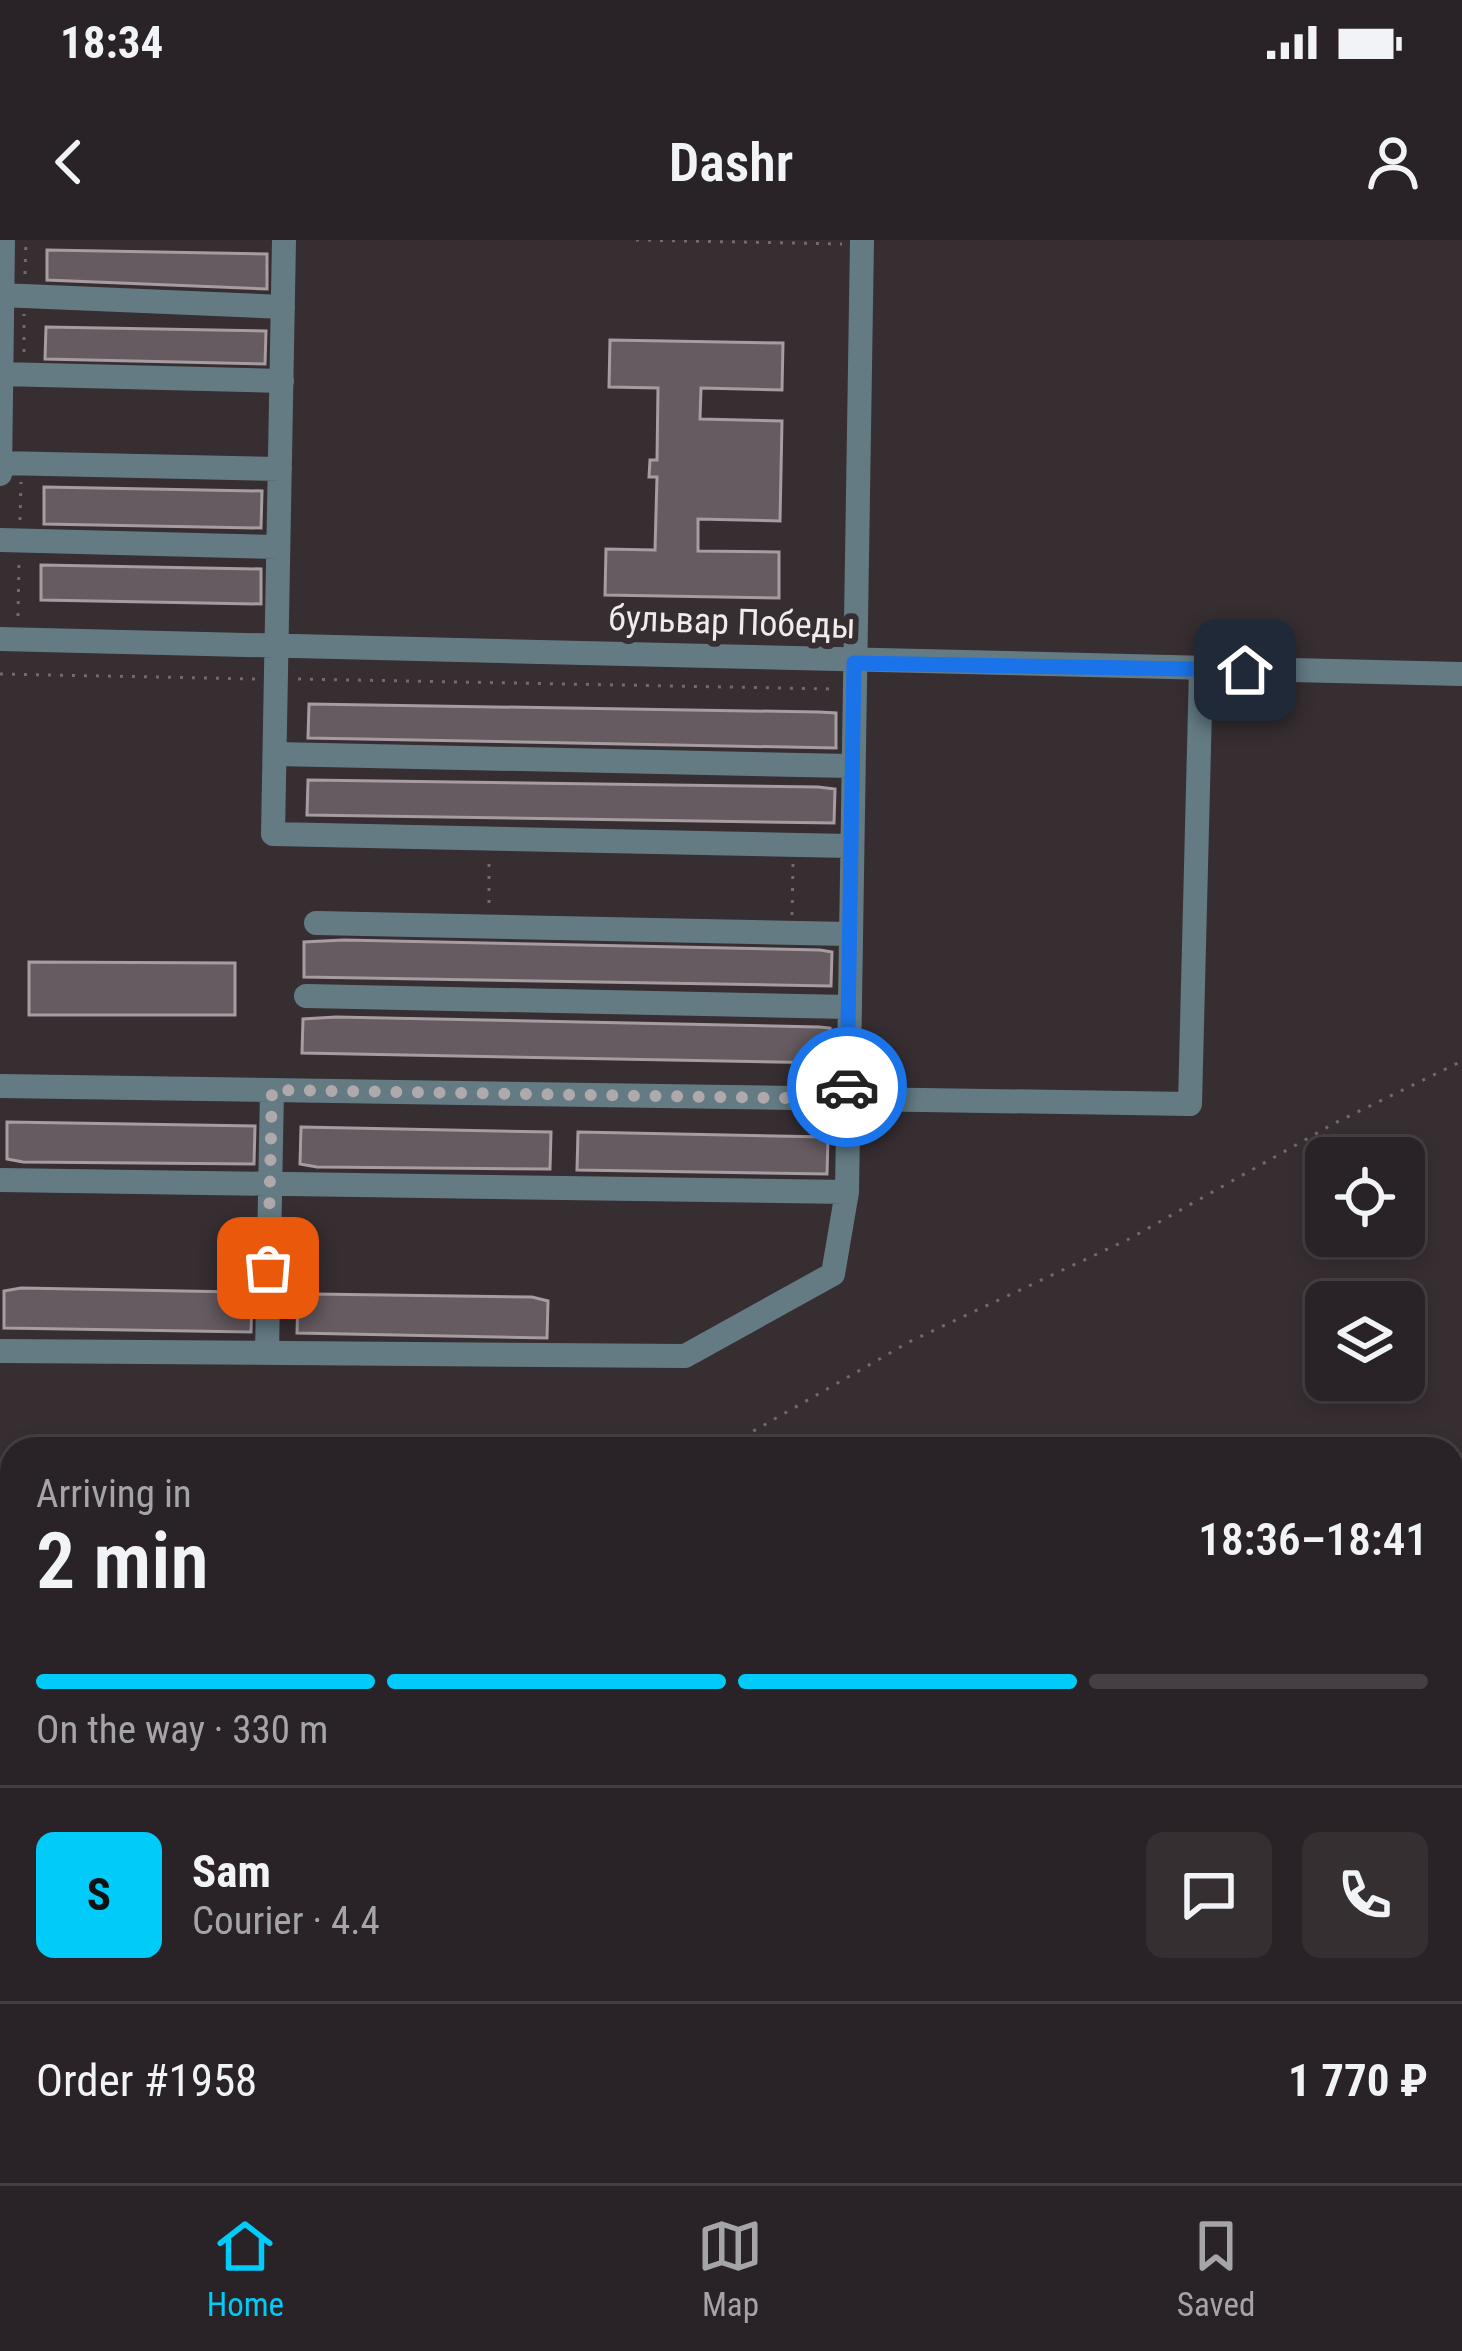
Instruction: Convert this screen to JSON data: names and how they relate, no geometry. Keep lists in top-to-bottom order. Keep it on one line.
{"streets":{"street":["бульвар Победы"]},"page":{"status":"18:34","header":"Dashr","heading":["2 min","Arriving in","18:36–18:41"],"panel":["Sam","Courier · 4.4","Order #1958","1 770 ₽"],"bar":"On the way · 330 m","round":"S","tabs":["Home","Map","Saved"]}}
